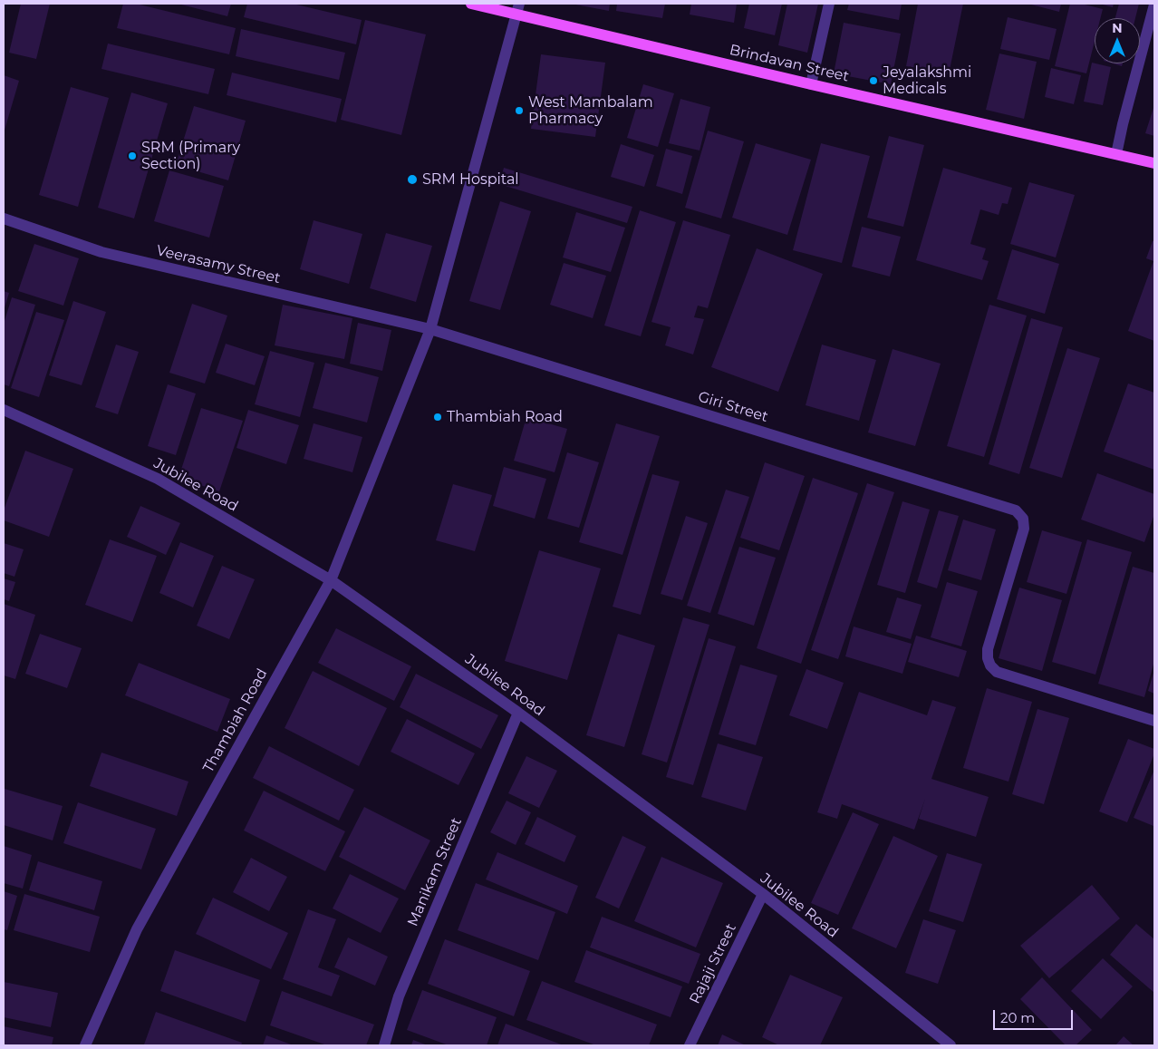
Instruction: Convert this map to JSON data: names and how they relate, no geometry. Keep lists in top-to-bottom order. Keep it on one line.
{"streets":{"main road":["Brindavan Street"],"street":["Veerasamy Street","Giri Street","Jubilee Road","Thambiah Road","Manikam Street","Rajaji Street"]},"crossings":[["Brindavan Street","Thambiah Road"],["Veerasamy Street","Giri Street"],["Veerasamy Street","Thambiah Road"],["Giri Street","Thambiah Road"],["Jubilee Road","Thambiah Road"],["Jubilee Road","Manikam Street"],["Jubilee Road","Rajaji Street"]],"places":["Jeyalakshmi Medicals","West Mambalam Pharmacy","SRM (Primary Section)","SRM Hospital","Thambiah Road"],"scale_bar":"20 m","north":"top"}
